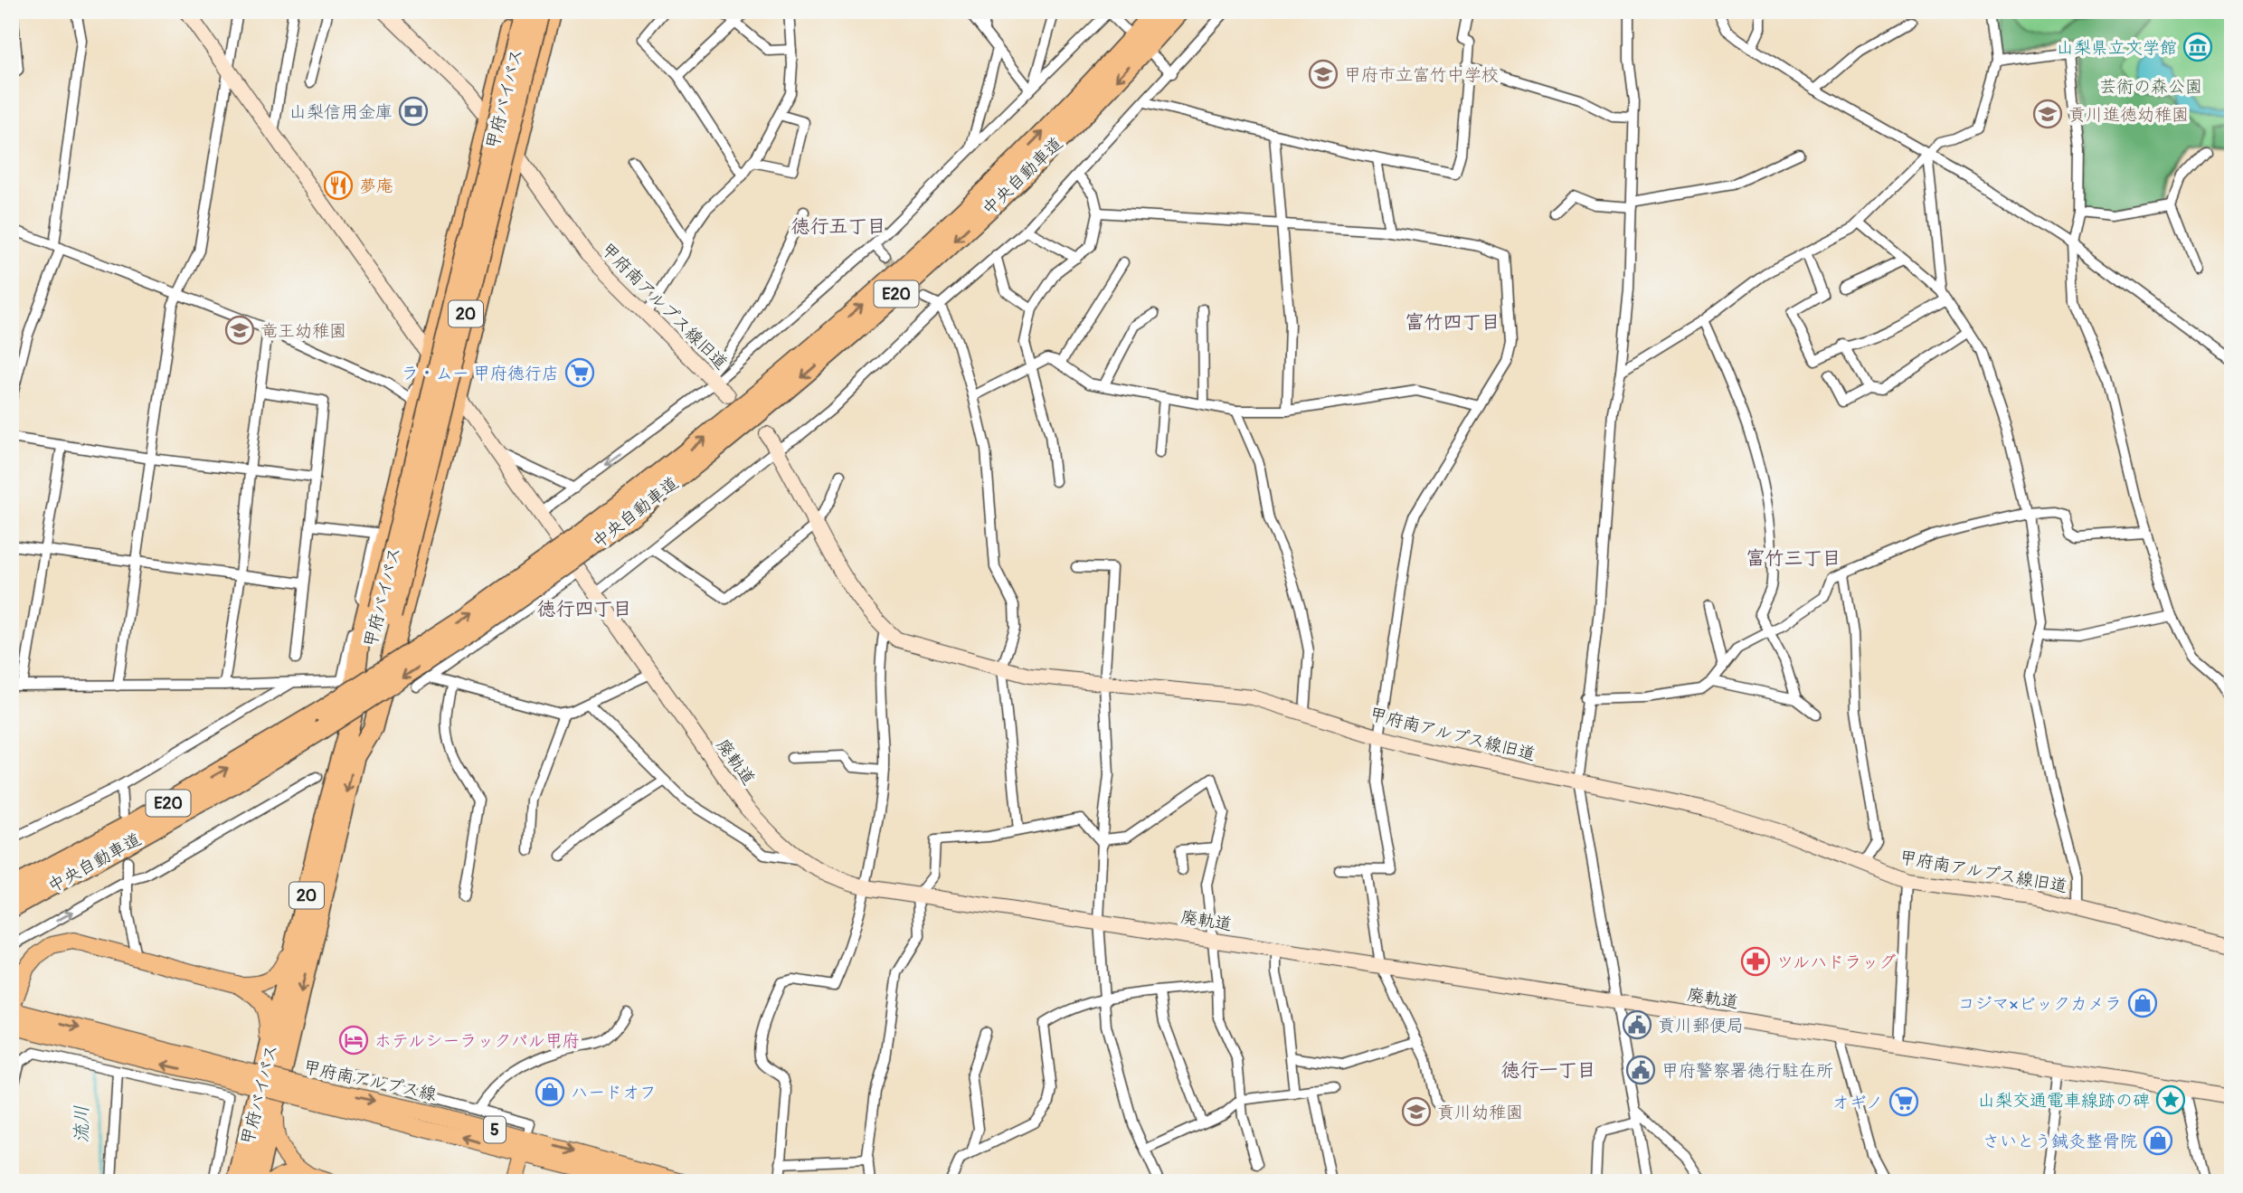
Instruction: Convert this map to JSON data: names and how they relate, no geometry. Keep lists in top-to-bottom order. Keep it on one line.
{"streets":{"highway":["甲府バイパス","中央自動車道","E20","20"],"main road":["甲府南アルプス線","5"],"street":["甲府南アルプス線旧道","廃軌道"]},"crossings":[["甲府バイパス","5"],["甲府南アルプス線","5"]],"districts":["徳行五丁目","富竹四丁目","富竹三丁目","徳行四丁目","徳行一丁目"],"water":["流川"],"parks":["芸術の森公園"],"places":{"museum":["山梨県立文学館"],"school or university":["甲府市立富竹中学校","貢川進徳幼稚園","竜王幼稚園","貢川幼稚園"],"bank":["山梨信用金庫"],"restaurant":["夢庵"],"supermarket":["ラ・ムー 甲府徳行店","オギノ"],"pharmacy":["ツルハドラッグ"],"shop":["コジマ×ビックカメラ","ハードオフ","さいとう鍼灸整骨院"],"public building":["貢川郵便局","甲府警察署徳行駐在所"],"hotel":["ホテルシーラックパル甲府"],"place":["山梨交通電車線跡の碑"]}}
